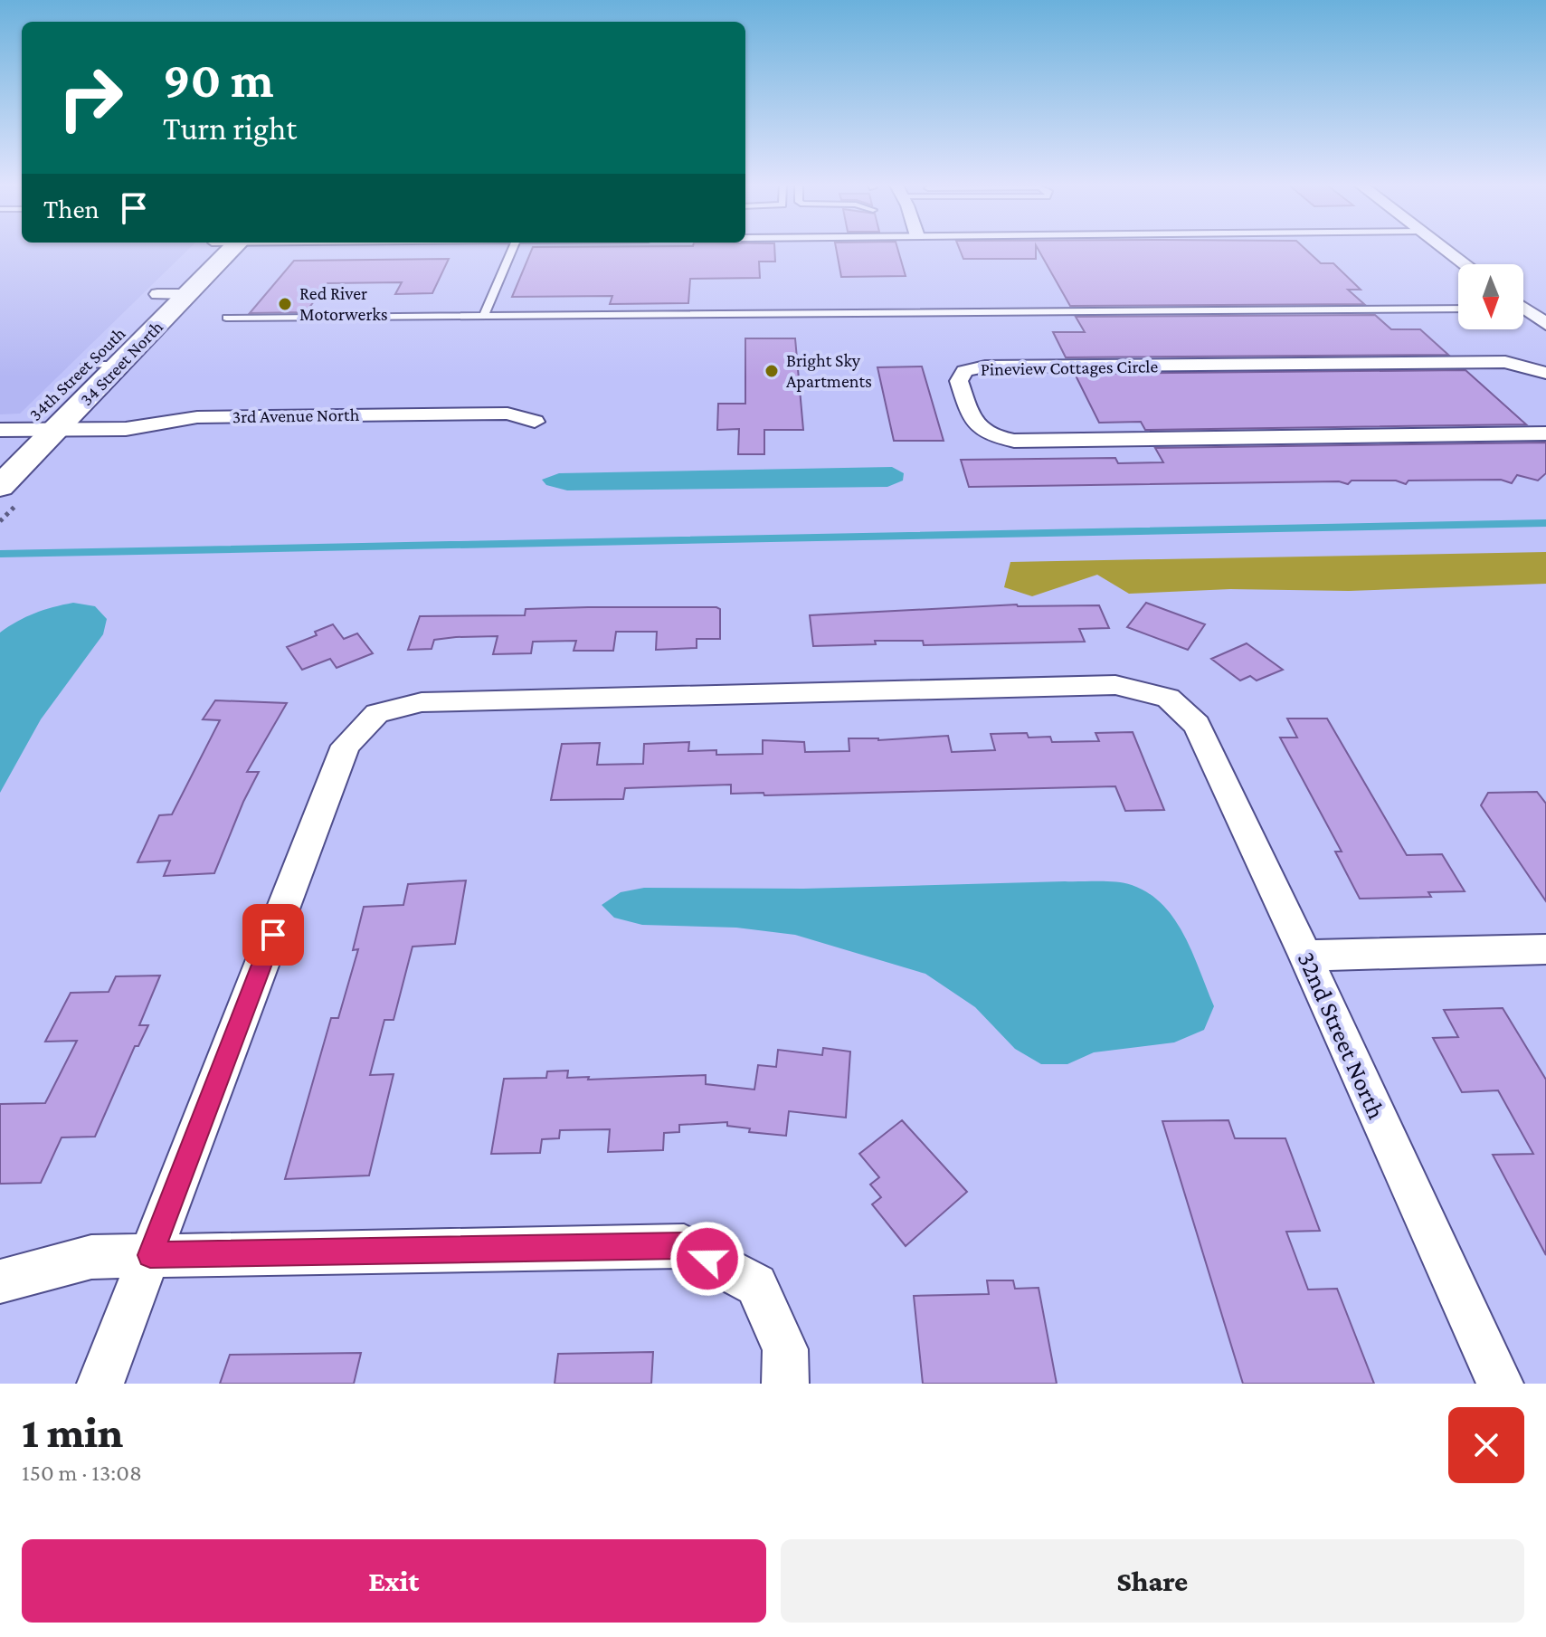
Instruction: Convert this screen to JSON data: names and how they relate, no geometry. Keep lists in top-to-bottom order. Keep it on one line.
{"streets":{"main road":["34 Street North","34th Street South"],"street":["Pineview Cottages Circle","3rd Avenue North","32nd Street North"]},"crossings":[["34 Street North","3rd Avenue North"],["34th Street South","3rd Avenue North"]],"places":["Red River Motorwerks","Bright Sky Apartments"],"north":"bottom","page":{"turn":["90 m","Turn right"],"then":"Then","heading":["1 min","150 m · 13:08"],"buttons":["Exit","Share"]}}
